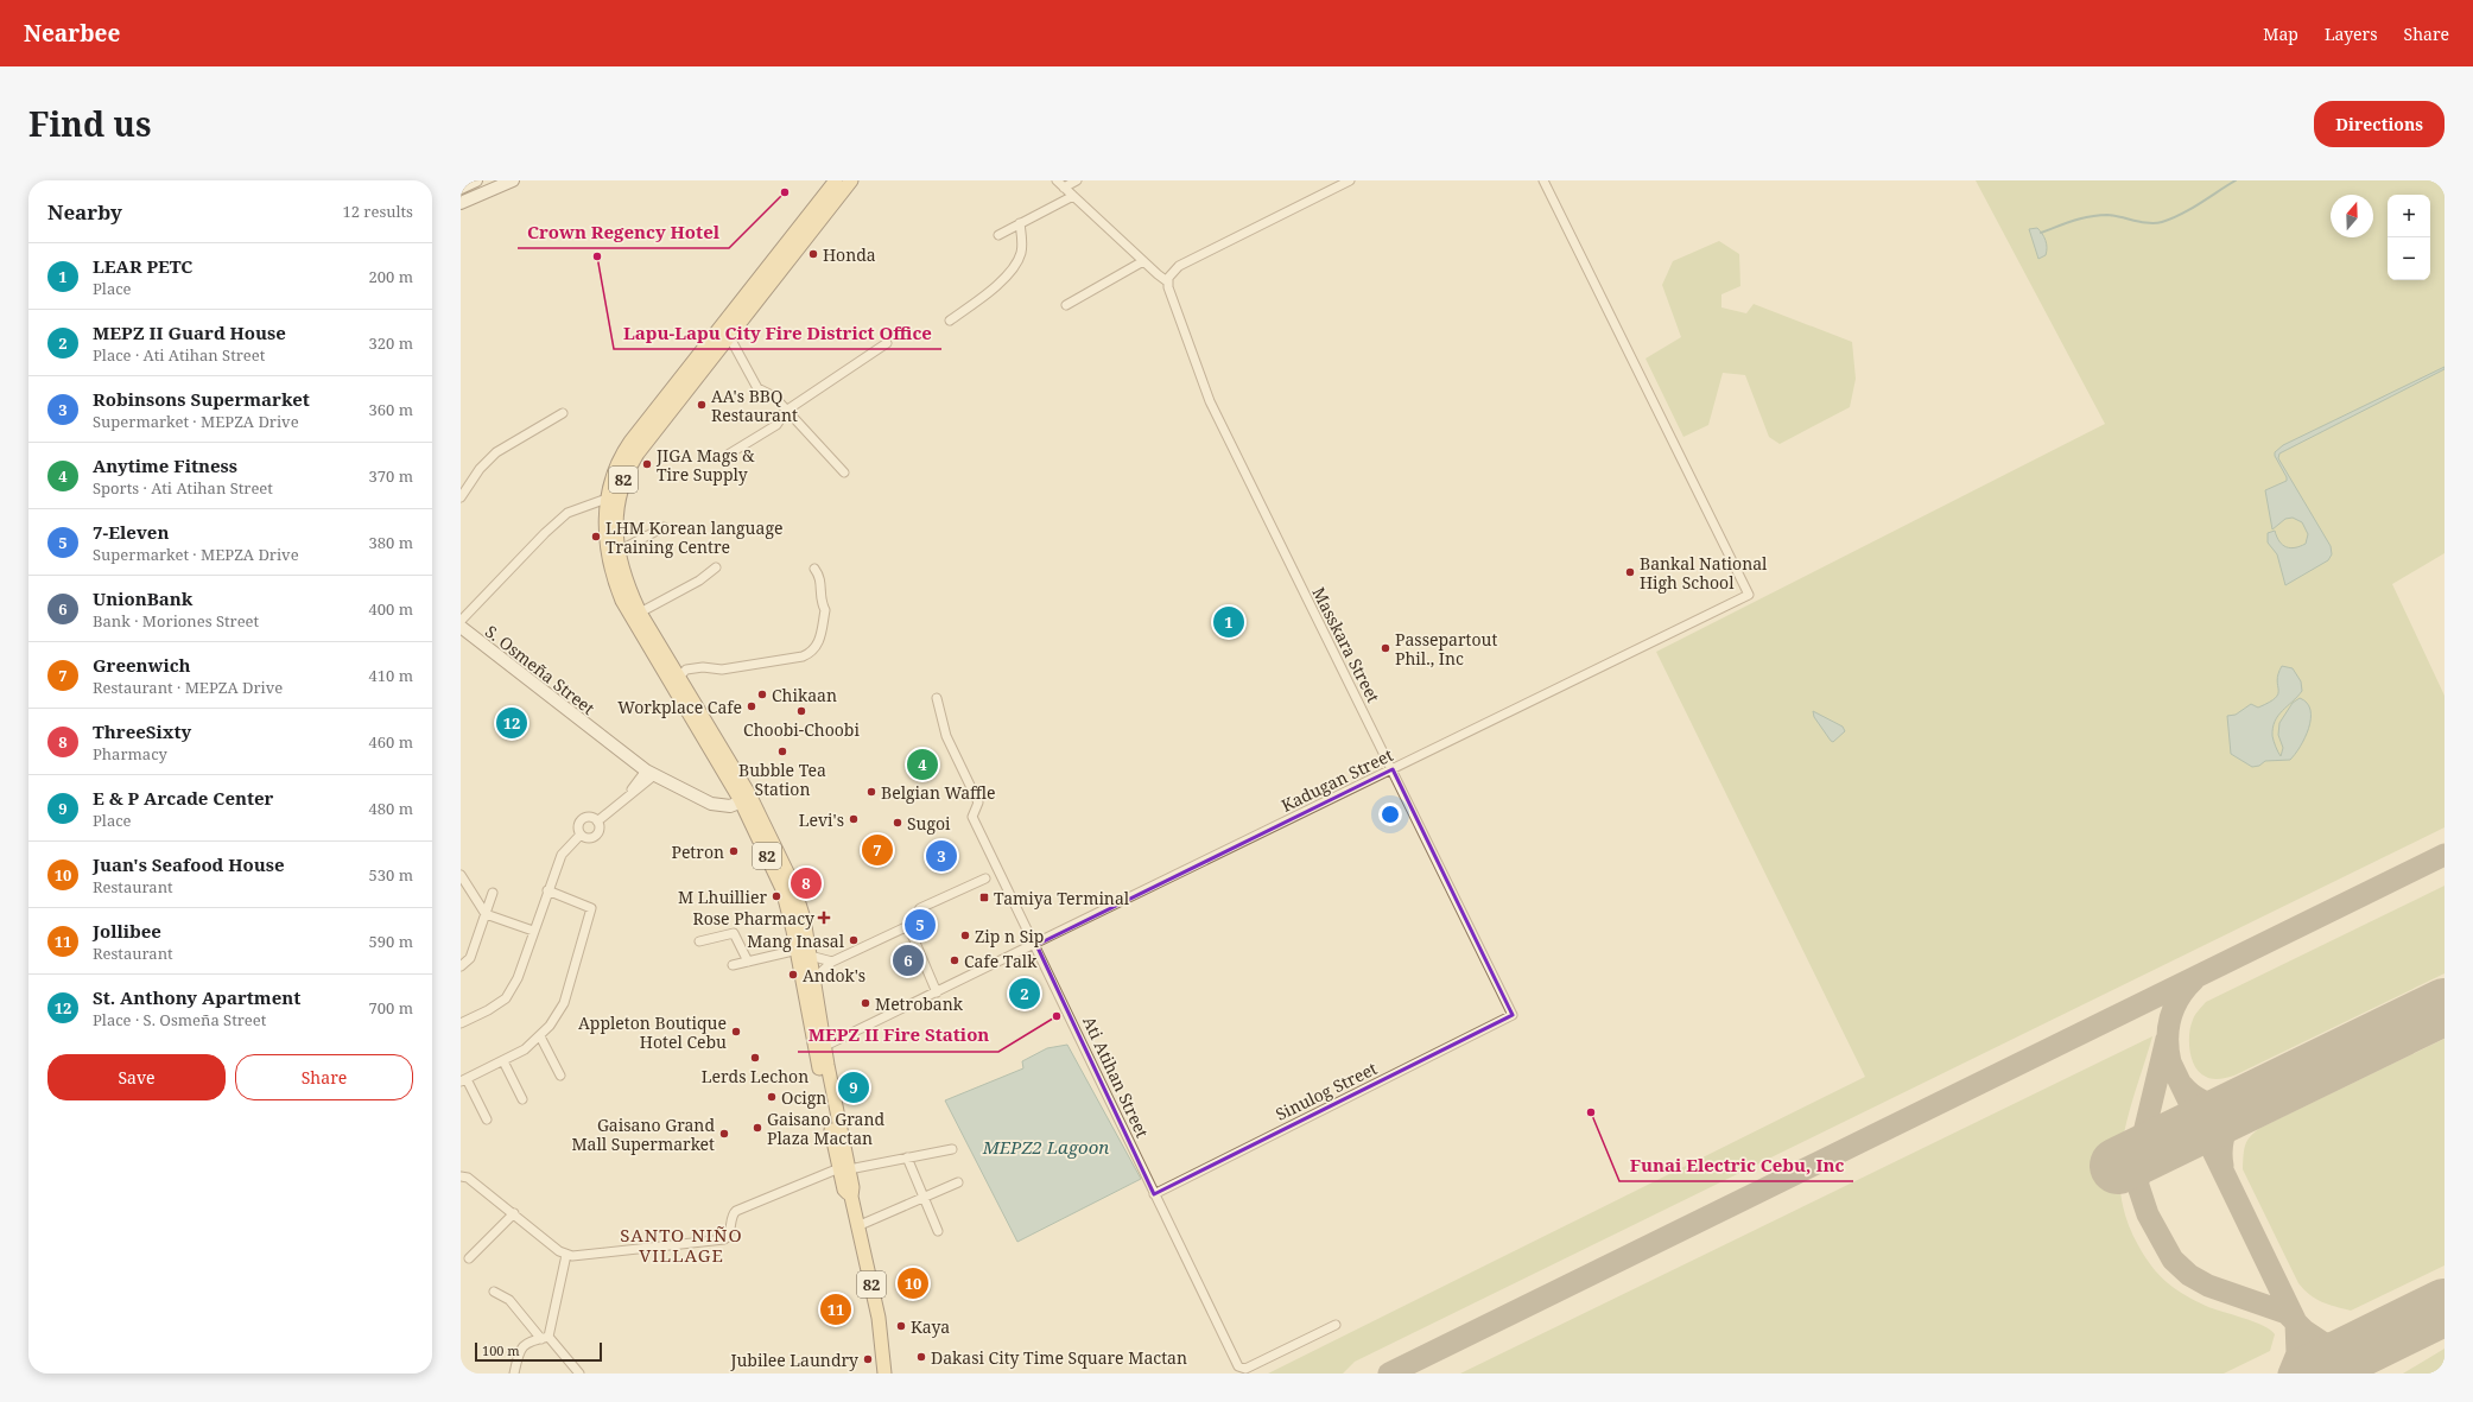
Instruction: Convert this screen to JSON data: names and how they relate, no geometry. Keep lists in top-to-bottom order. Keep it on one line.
{"streets":{"main road":["82"],"street":["Masskara Street","S. Osmeña Street","Kadugan Street","Ati Atihan Street","Sinulog Street"]},"crossings":[["82","S. Osmeña Street"],["82","Kadugan Street"],["Masskara Street","Kadugan Street"],["Masskara Street","Sinulog Street"],["Kadugan Street","Ati Atihan Street"],["Ati Atihan Street","Sinulog Street"]],"districts":["SANTO NIÑO VILLAGE"],"water":["MEPZ2 Lagoon"],"places":{"other":["Crown Regency Hotel","Honda","Lapu-Lapu City Fire District Office","AA's BBQ Restaurant","JIGA Mags & Tire Supply","LHM Korean language Training Centre","Bankal National High School","Passepartout Phil., Inc","Chikaan","Workplace Cafe","Choobi-Choobi","Bubble Tea Station","Belgian Waffle","Levi's","Sugoi","Petron","M Lhuillier","Zip n Sip","Mang Inasal","Cafe Talk","Andok's","Metrobank","MEPZ II Fire Station","Appleton Boutique Hotel Cebu","Lerds Lechon","Ocign","Funai Electric Cebu, Inc","Gaisano Grand Plaza Mactan","Gaisano Grand Mall Supermarket","Kaya","Dakasi City Time Square Mactan","Jubilee Laundry"],"transit":["Tamiya Terminal"],"health":["Rose Pharmacy"]},"scale_bar":"100 m","north":"top","page":{"header":"Nearbee","nav":["Map","Layers","Share"],"title":"Find us","buttons":["Directions",["Save","Share"]],"heading":["Nearby","12 results"],"map_buttons":["+","−"],"list":[{"mark":"1","name":"LEAR PETC","note":"Place","value":"200 m"},{"mark":"2","name":"MEPZ II Guard House","note":"Place · Ati Atihan Street","value":"320 m"},{"mark":"3","name":"Robinsons Supermarket","note":"Supermarket · MEPZA Drive","value":"360 m"},{"mark":"4","name":"Anytime Fitness","note":"Sports · Ati Atihan Street","value":"370 m"},{"mark":"5","name":"7-Eleven","note":"Supermarket · MEPZA Drive","value":"380 m"},{"mark":"6","name":"UnionBank","note":"Bank · Moriones Street","value":"400 m"},{"mark":"7","name":"Greenwich","note":"Restaurant · MEPZA Drive","value":"410 m"},{"mark":"8","name":"ThreeSixty","note":"Pharmacy","value":"460 m"},{"mark":"9","name":"E & P Arcade Center","note":"Place","value":"480 m"},{"mark":"10","name":"Juan's Seafood House","note":"Restaurant","value":"530 m"},{"mark":"11","name":"Jollibee","note":"Restaurant","value":"590 m"},{"mark":"12","name":"St. Anthony Apartment","note":"Place · S. Osmeña Street","value":"700 m"}],"pins":["1","12","4","7","3","8","5","6","2","9","10","11"],"scale":"100 m"}}
